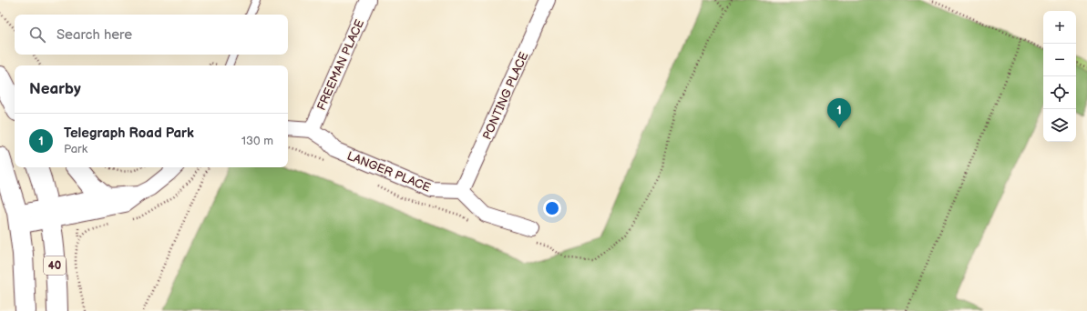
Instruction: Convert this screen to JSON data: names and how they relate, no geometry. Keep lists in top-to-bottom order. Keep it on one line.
{"streets":{"main road":["40"],"street":["FREEMAN PLACE","PONTING PLACE","LANGER PLACE"]},"crossings":[["FREEMAN PLACE","LANGER PLACE"],["PONTING PLACE","LANGER PLACE"]],"page":{"map_buttons":["+","−"],"search":"Search here","heading":"Nearby","pins":"1","list":[{"mark":"1","name":"Telegraph Road Park","note":"Park","value":"130 m"}]}}
